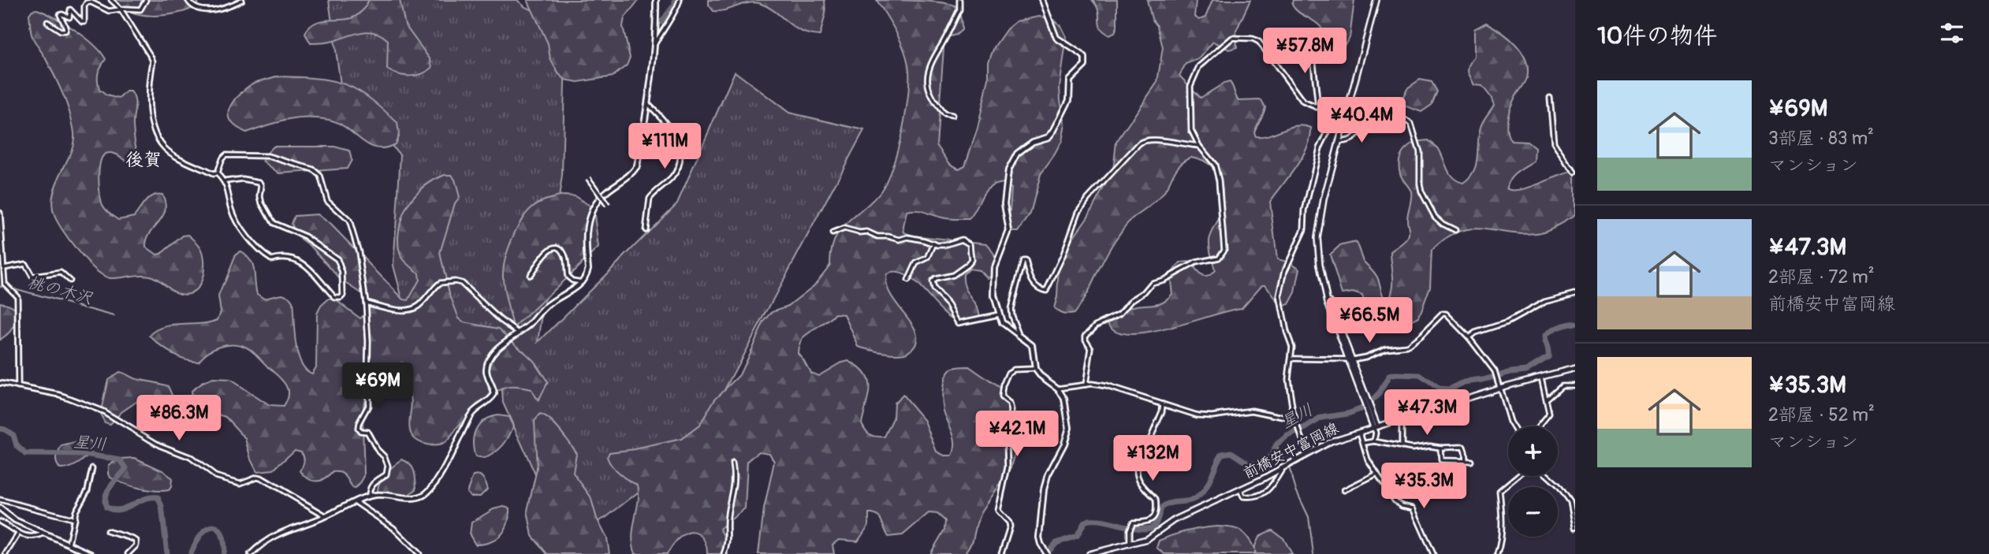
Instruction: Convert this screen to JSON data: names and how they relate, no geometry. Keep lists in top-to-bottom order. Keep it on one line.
{"streets":{"main road":["前橋安中富岡線"]},"districts":["後賀"],"water":["桃の木沢","星川"],"page":{"heading":"10件の物件","price":["¥57.8M","¥40.4M","¥111M","¥66.5M","¥69M","¥47.3M","¥86.3M","¥42.1M","¥132M","¥35.3M"],"list":[{"name":"¥69M","note":"3部屋 · 83 m² · マンション"},{"name":"¥47.3M","note":"2部屋 · 72 m² · 前橋安中富岡線"},{"name":"¥35.3M","note":"2部屋 · 52 m² · マンション"}],"map_buttons":["+","−"]}}
